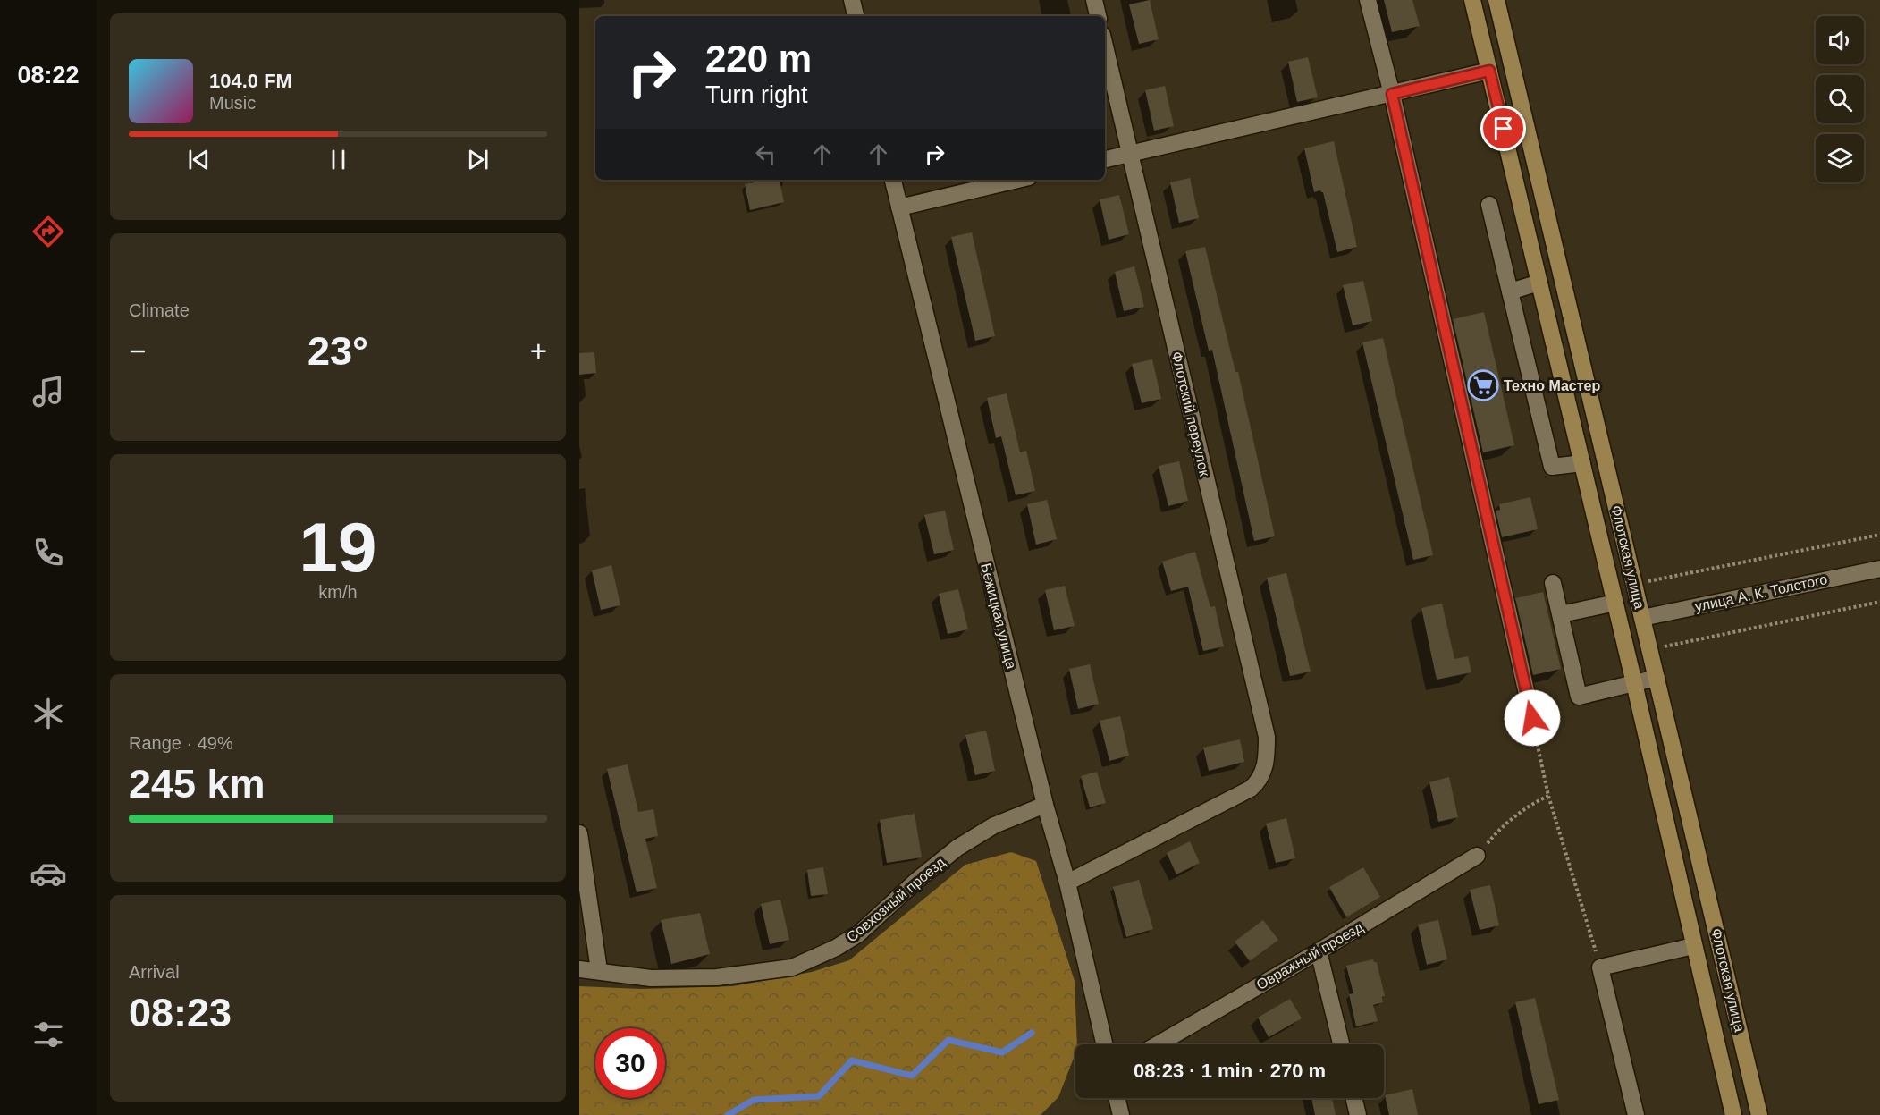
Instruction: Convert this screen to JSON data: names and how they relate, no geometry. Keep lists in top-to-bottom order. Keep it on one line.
{"streets":{"main road":["Флотская улица"],"street":["Флотский переулок","улица А. К. Толстого","Бежицкая улица","Совхозный проезд","Овражный проезд"]},"crossings":[["Флотский переулок","Бежицкая улица"],["Флотская улица","улица А. К. Толстого"],["Бежицкая улица","Совхозный проезд"]],"places":{"supermarket":["Техно Мастер"]},"page":{"tabs":"08:22","turn":["220 m","Turn right"],"song":["104.0 FM","Music"],"tile":["Climate",["19","km/h"],["Range · 49%","245 km"],["Arrival","08:23"]],"heat":["−","23°","+"],"limit":"30","trip":"08:23 · 1 min · 270 m"}}
